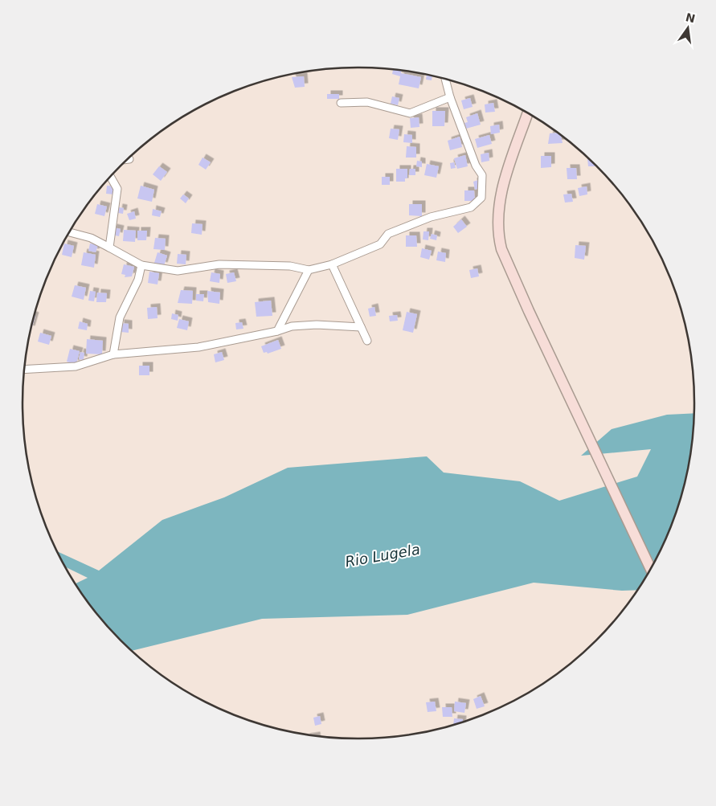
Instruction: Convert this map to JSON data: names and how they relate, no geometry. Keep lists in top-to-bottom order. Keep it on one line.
{"water":["Rio Lugela"],"north":"top"}
